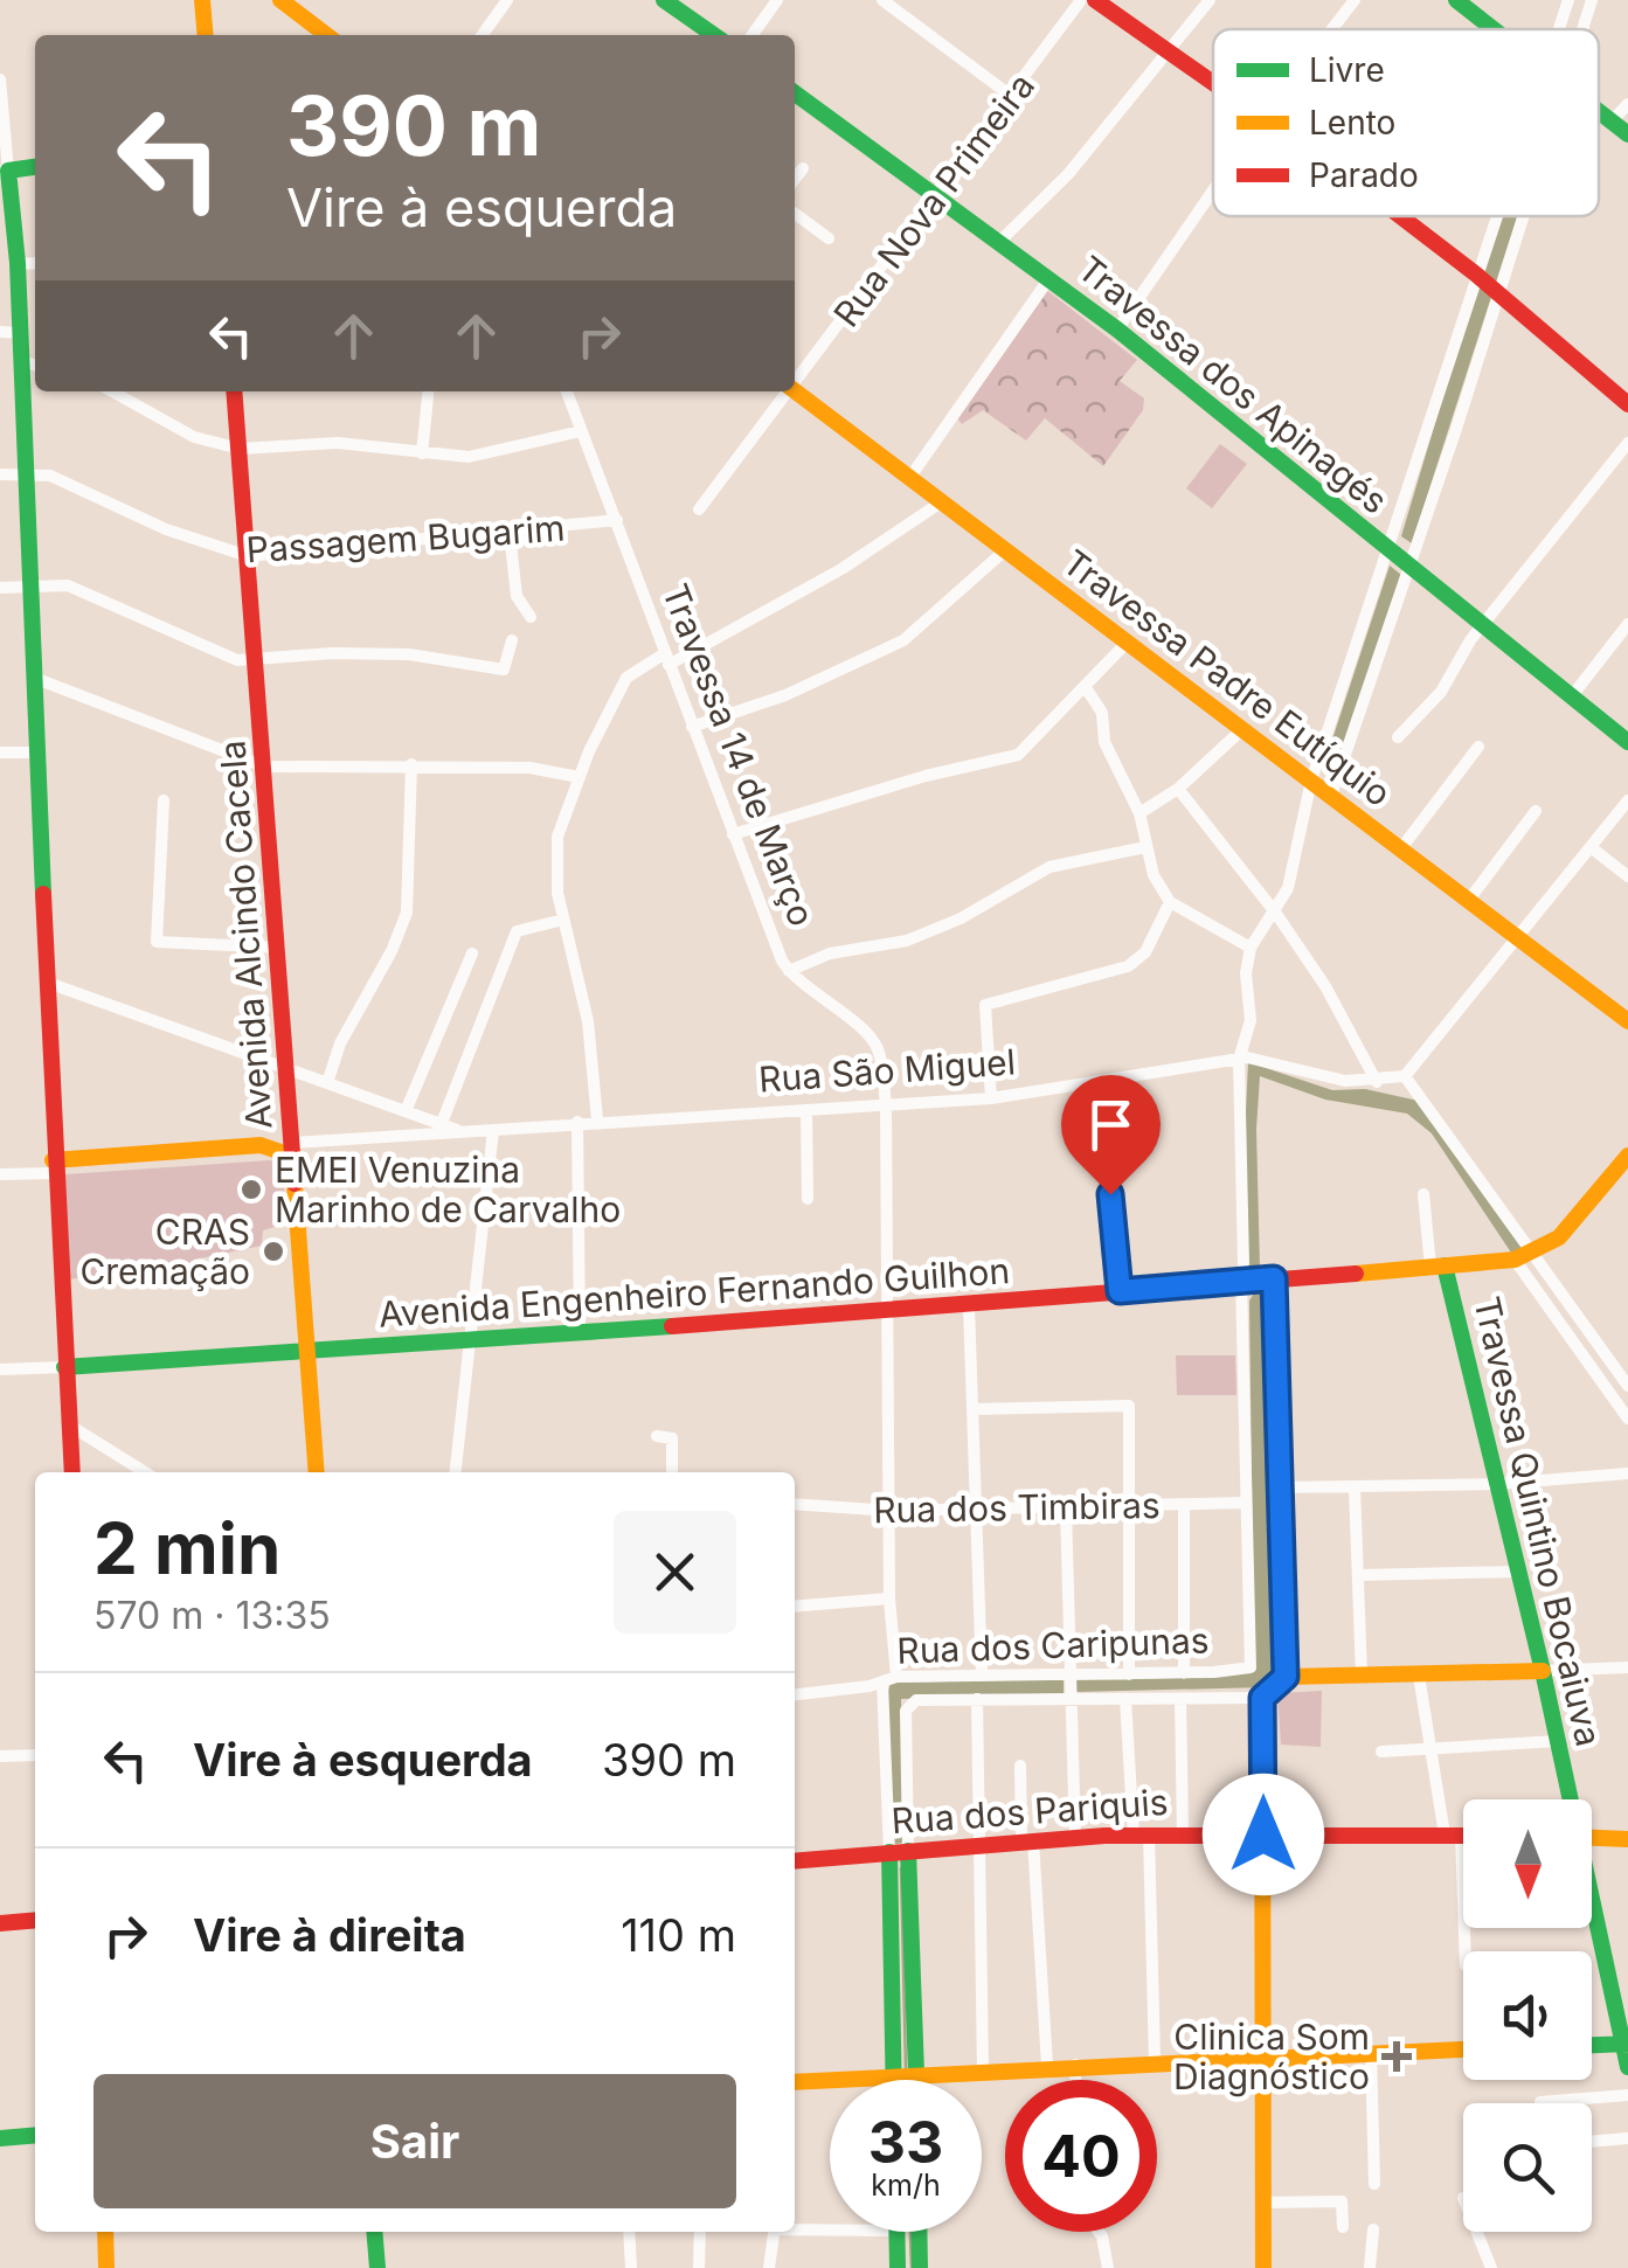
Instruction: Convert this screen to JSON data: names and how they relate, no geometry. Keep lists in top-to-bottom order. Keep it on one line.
{"streets":{"street":["Rua Nova Primeira","Travessa dos Apinagés","Passagem Bugarim","Travessa Padre Eutíquio","Travessa 14 de Março","Avenida Alcindo Cacela","Rua São Miguel","Avenida Engenheiro Fernando Guilhon","Rua dos Timbiras","Travessa Quintino Bocaiuva","Rua dos Caripunas","Rua dos Pariquis"]},"crossings":[["Rua Nova Primeira","Travessa dos Apinagés"],["Passagem Bugarim","Travessa 14 de Março"],["Passagem Bugarim","Avenida Alcindo Cacela"],["Travessa 14 de Março","Rua São Miguel"],["Travessa 14 de Março","Avenida Engenheiro Fernando Guilhon"],["Travessa 14 de Março","Rua dos Timbiras"],["Travessa 14 de Março","Rua dos Caripunas"],["Avenida Alcindo Cacela","Rua São Miguel"],["Avenida Alcindo Cacela","Avenida Engenheiro Fernando Guilhon"],["Avenida Engenheiro Fernando Guilhon","Travessa Quintino Bocaiuva"],["Rua dos Timbiras","Rua dos Caripunas"],["Rua dos Caripunas","Rua dos Pariquis"]],"places":{"other":["EMEI Venuzina Marinho de Carvalho","CRAS Cremação"],"health":["Clinica Som Diagnóstico"]},"legend":["Livre","Lento","Parado"],"north":"bottom","page":{"turn":["390 m","Vire à esquerda"],"heading":["2 min","570 m · 13:35"],"list":[{"name":"Vire à esquerda","value":"390 m"},{"name":"Vire à direita","value":"110 m"}],"buttons":"Sair","speed":"33 km/h","limit":"40"}}
